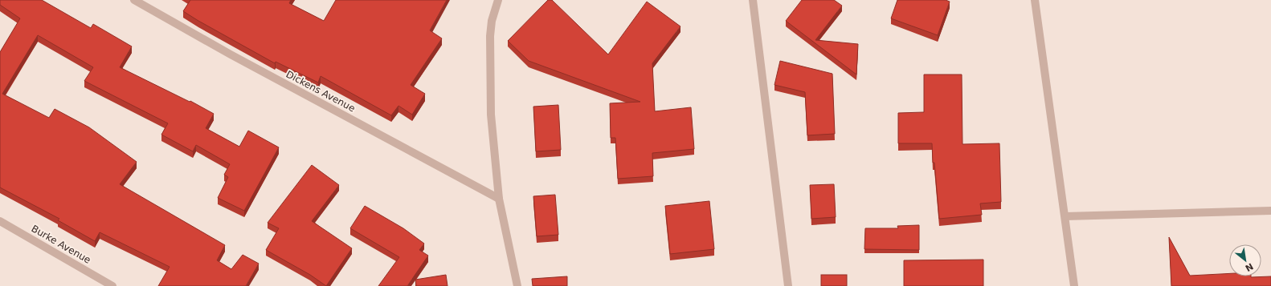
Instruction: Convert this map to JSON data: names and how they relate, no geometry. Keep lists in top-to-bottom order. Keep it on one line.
{"streets":{"street":["Dickens Avenue","Burke Avenue"]},"north":"bottom right"}
